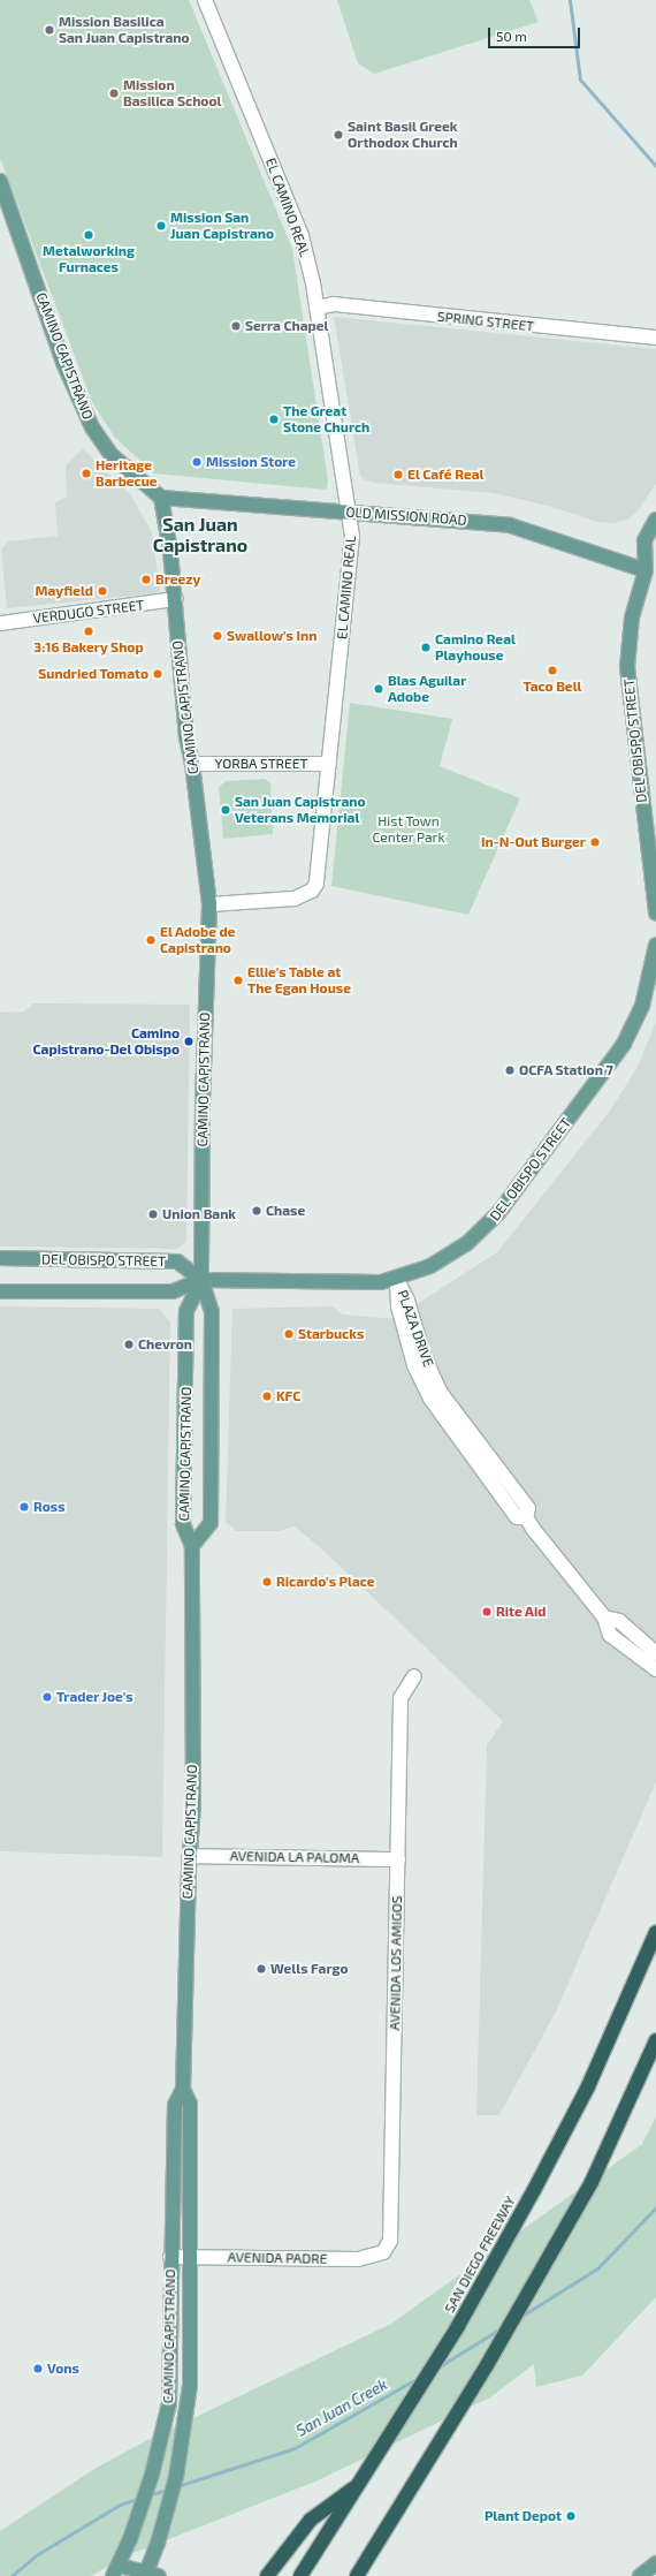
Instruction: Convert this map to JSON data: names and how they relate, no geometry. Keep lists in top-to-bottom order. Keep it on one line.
{"streets":{"highway":["SAN DIEGO FREEWAY"],"main road":["CAMINO CAPISTRANO","OLD MISSION ROAD","DEL OBISPO STREET"],"street":["EL CAMINO REAL","SPRING STREET","VERDUGO STREET","YORBA STREET","PLAZA DRIVE","AVENIDA LA PALOMA","AVENIDA LOS AMIGOS","AVENIDA PADRE"]},"crossings":[["EL CAMINO REAL","SPRING STREET"],["EL CAMINO REAL","CAMINO CAPISTRANO"],["EL CAMINO REAL","OLD MISSION ROAD"],["EL CAMINO REAL","YORBA STREET"],["CAMINO CAPISTRANO","OLD MISSION ROAD"],["CAMINO CAPISTRANO","VERDUGO STREET"],["CAMINO CAPISTRANO","DEL OBISPO STREET"],["CAMINO CAPISTRANO","YORBA STREET"],["CAMINO CAPISTRANO","AVENIDA LA PALOMA"],["CAMINO CAPISTRANO","AVENIDA PADRE"],["OLD MISSION ROAD","DEL OBISPO STREET"],["DEL OBISPO STREET","PLAZA DRIVE"],["AVENIDA LA PALOMA","AVENIDA LOS AMIGOS"],["AVENIDA LOS AMIGOS","AVENIDA PADRE"]],"districts":["San Juan Capistrano"],"water":["San Juan Creek"],"parks":["Hist Town Center Park"],"places":["Mission Basilica San Juan Capistrano","Mission Basilica School","Saint Basil Greek Orthodox Church","Mission San Juan Capistrano","Metalworking Furnaces","Serra Chapel","The Great Stone Church","Mission Store","Heritage Barbecue","El Café Real","Breezy","Mayfield","3:16 Bakery Shop","Swallow's Inn","Camino Real Playhouse","Taco Bell","Sundried Tomato","Blas Aguilar Adobe","San Juan Capistrano Veterans Memorial","In-N-Out Burger","El Adobe de Capistrano","Ellie's Table at The Egan House","Camino Capistrano-Del Obispo","OCFA Station 7","Chase","Union Bank","Starbucks","Chevron","KFC","Ross","Ricardo's Place","Rite Aid","Trader Joe's","Wells Fargo","Vons","Plant Depot"],"scale_bar":"50 m"}
